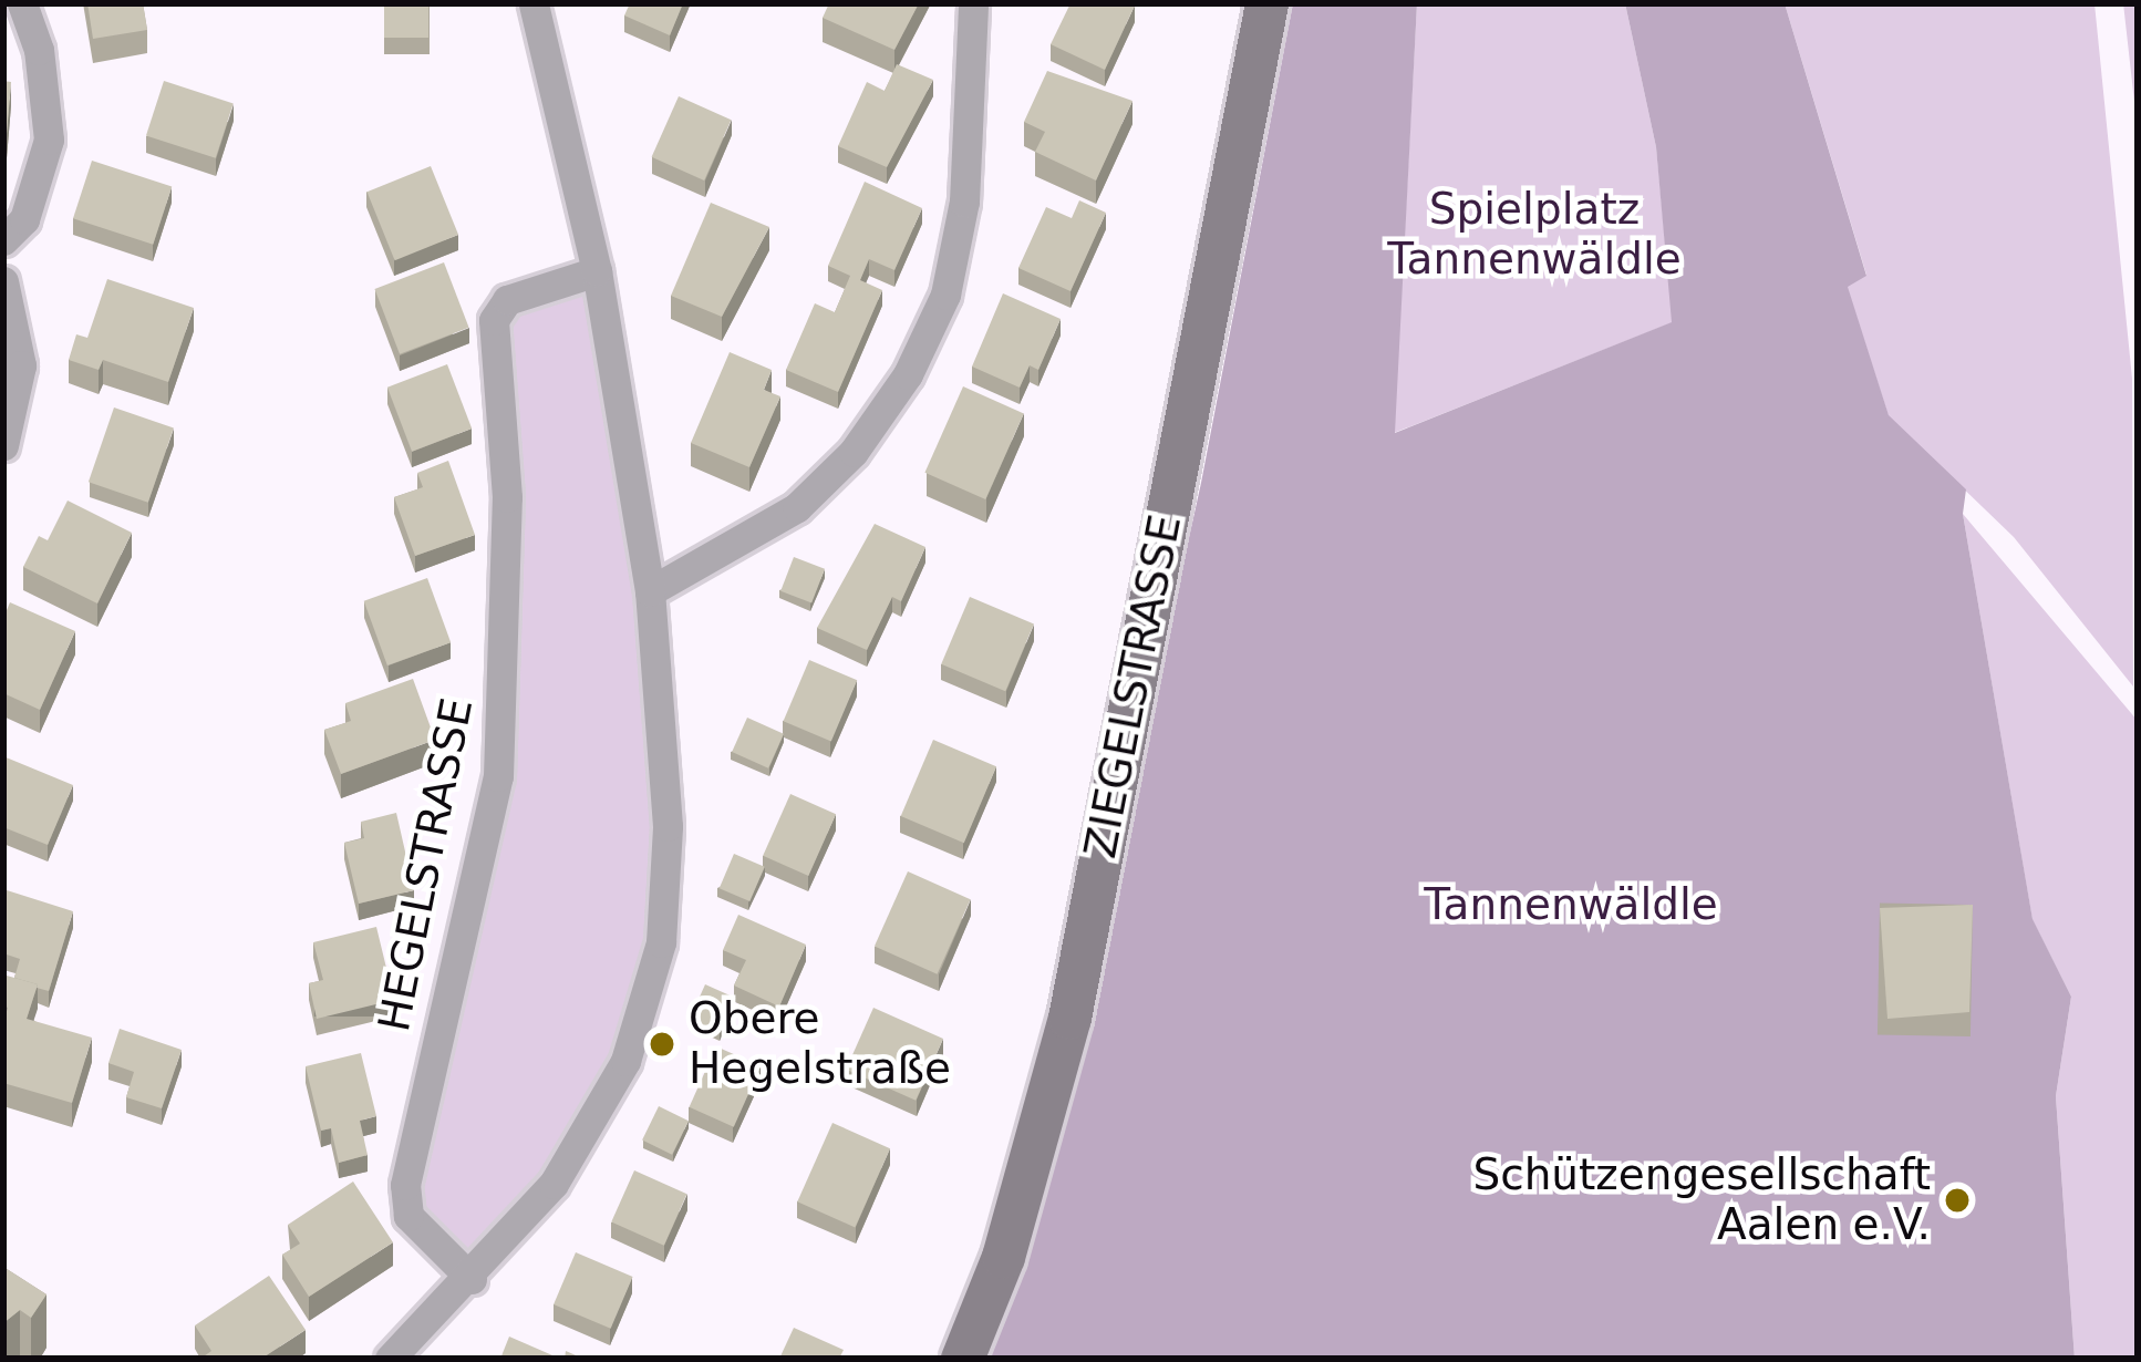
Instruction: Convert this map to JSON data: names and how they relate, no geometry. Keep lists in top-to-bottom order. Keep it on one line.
{"streets":{"main road":["ZIEGELSTRASSE"],"street":["HEGELSTRASSE"]},"parks":["Spielplatz Tannenwäldle","Tannenwäldle"],"places":["Obere Hegelstraße","Schützengesellschaft Aalen e.V."]}
